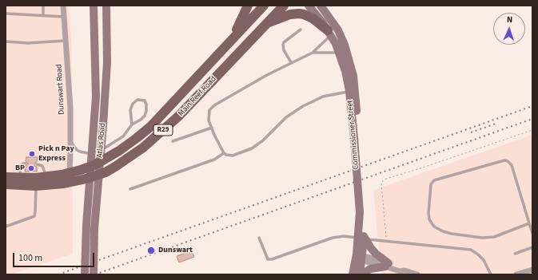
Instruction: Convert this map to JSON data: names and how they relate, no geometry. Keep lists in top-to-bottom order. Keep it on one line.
{"streets":{"main road":["Main Reef Road","R29","Commissioner Street","Atlas Road"],"street":["Dunswart Road"]},"crossings":[["Dunswart Road","Main Reef Road"]],"places":["Pick n Pay Express","BP","Dunswart"],"scale_bar":"100 m","north":"top"}
